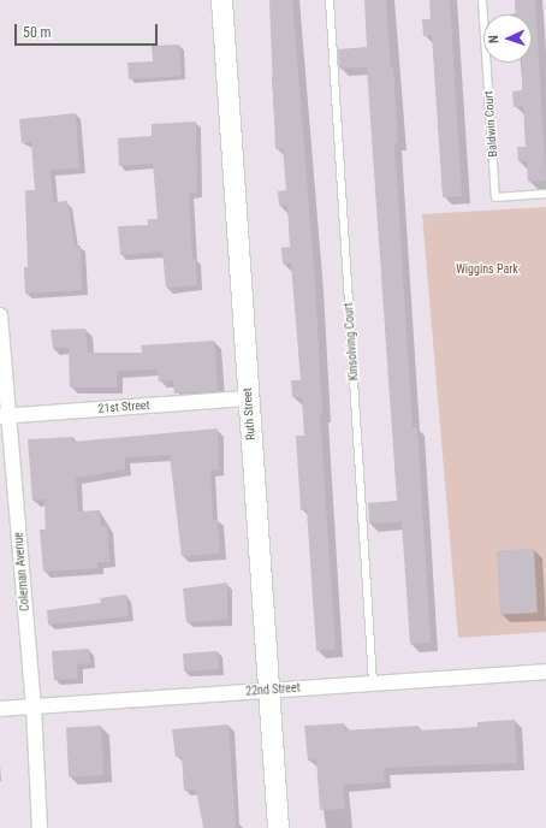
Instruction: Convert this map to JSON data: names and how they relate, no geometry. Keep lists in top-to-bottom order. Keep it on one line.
{"streets":{"street":["21st Street","Ruth Street","Coleman Avenue","22nd Street"],"lane":["Baldwin Court","Kinsolving Court"]},"crossings":[["Kinsolving Court","22nd Street"],["21st Street","Ruth Street"],["21st Street","Coleman Avenue"],["Ruth Street","22nd Street"],["Coleman Avenue","22nd Street"]],"parks":["Wiggins Park"],"scale_bar":"50 m","north":"left"}
